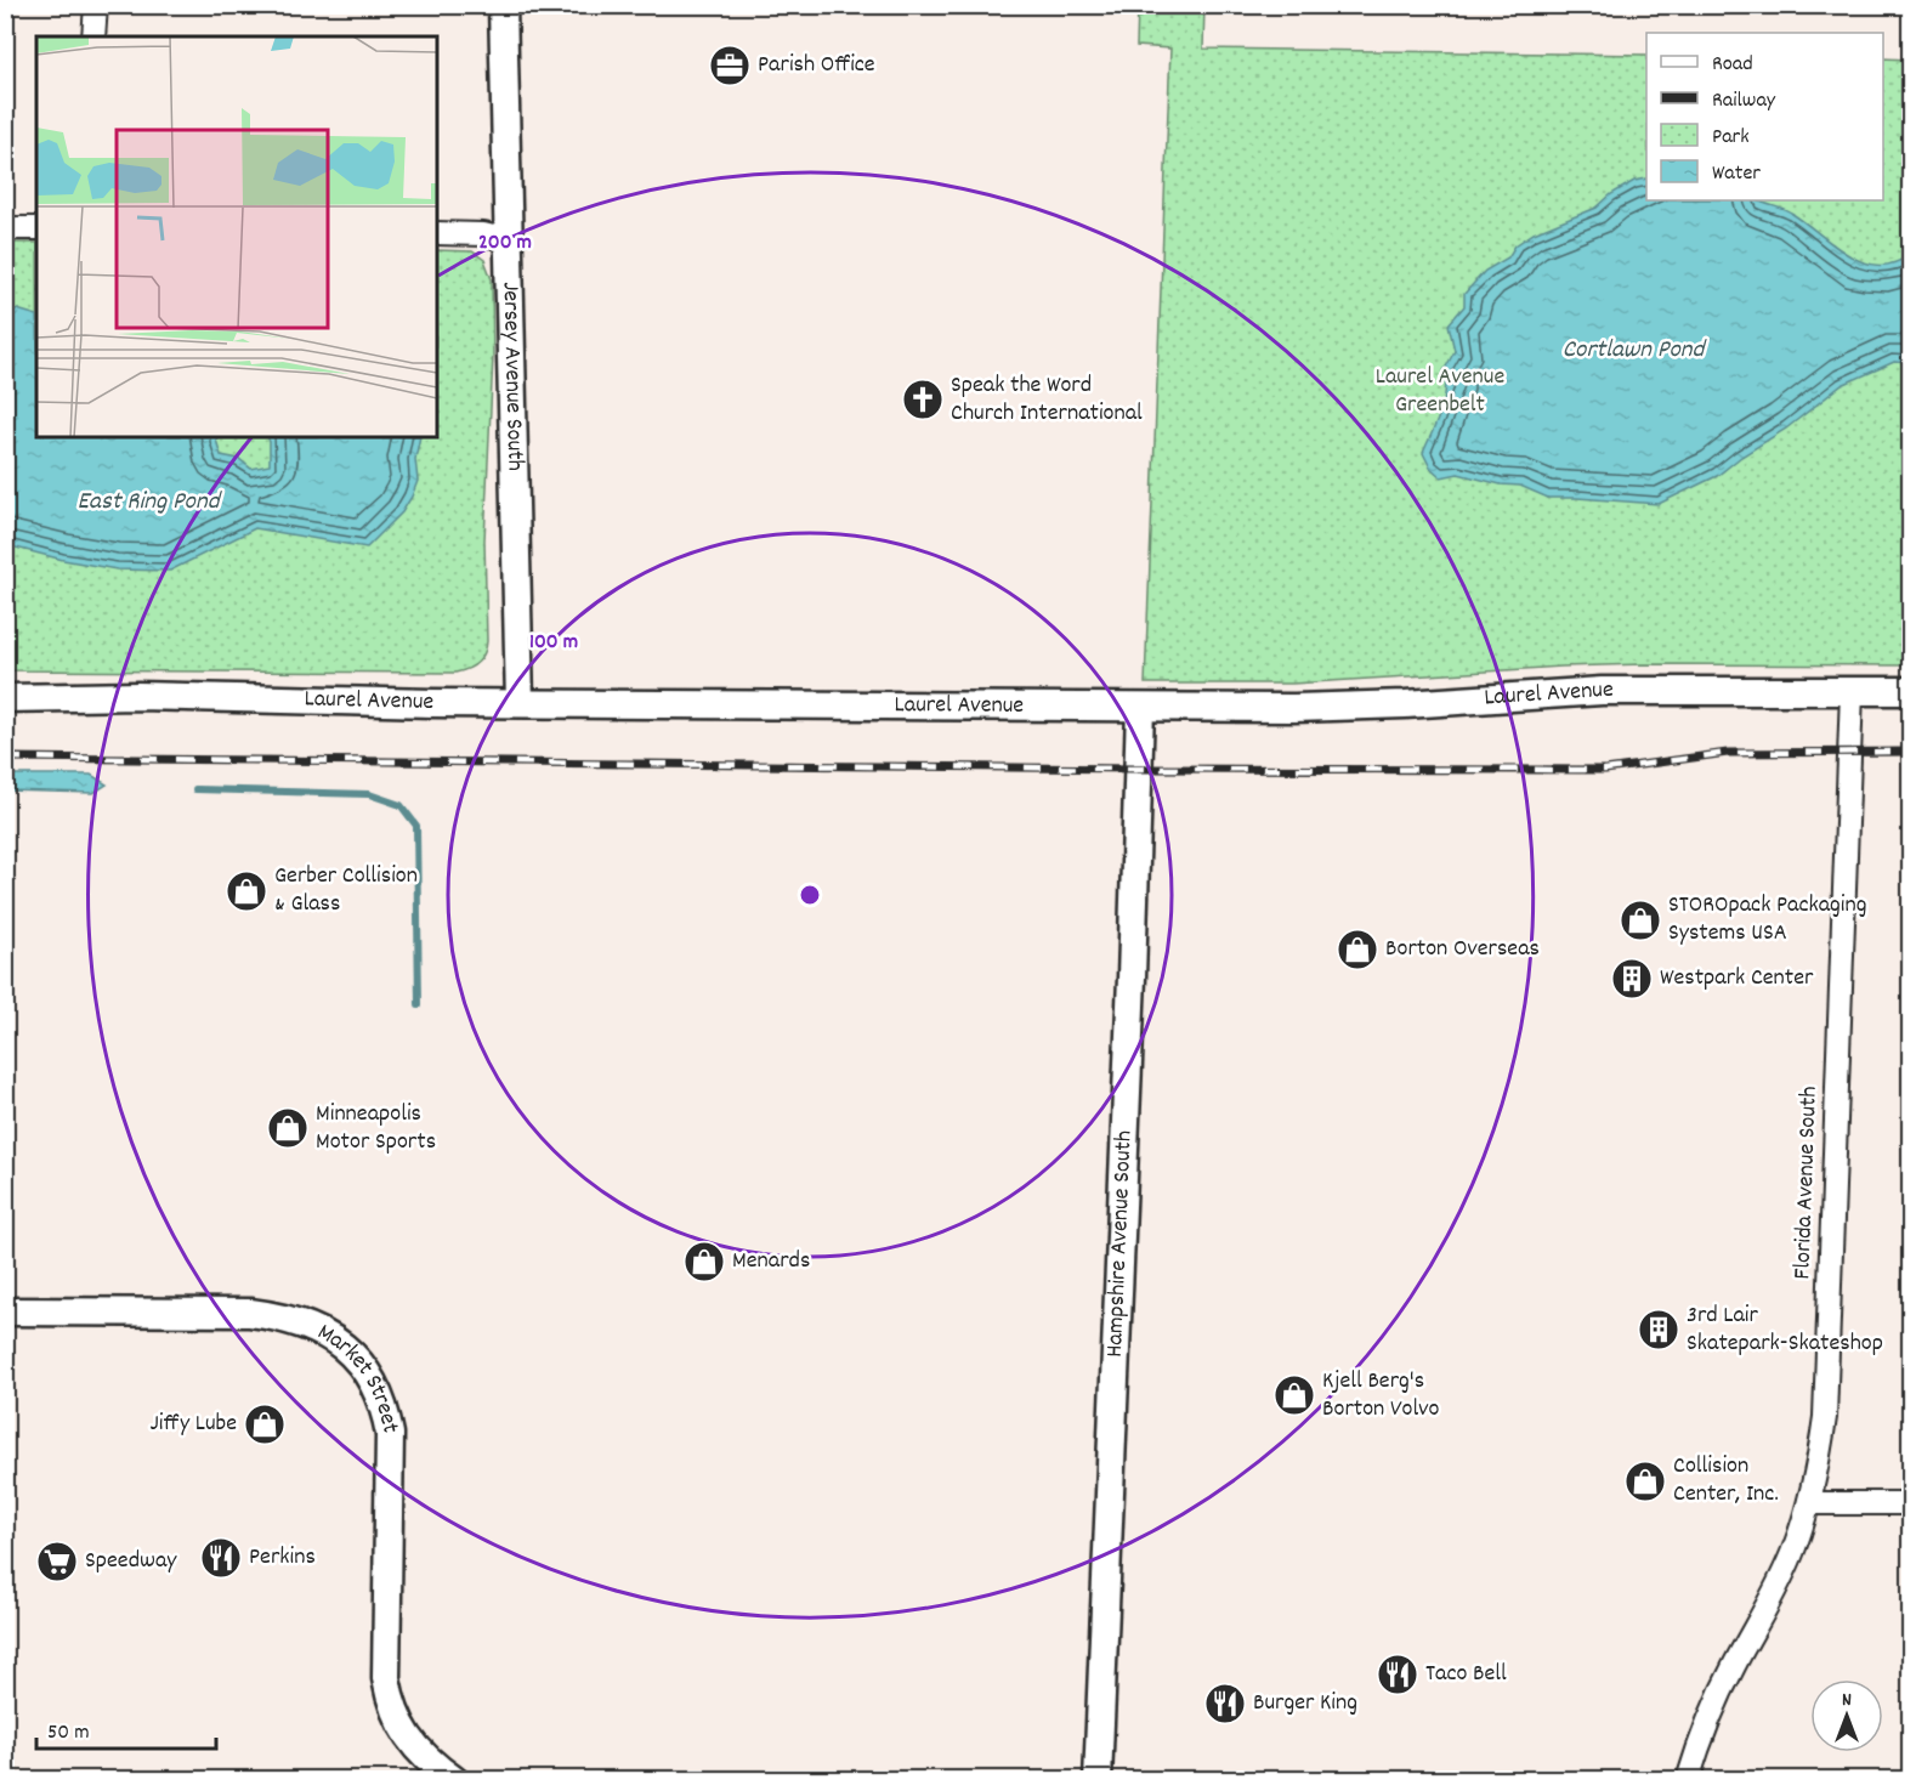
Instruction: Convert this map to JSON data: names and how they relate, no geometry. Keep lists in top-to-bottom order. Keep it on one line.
{"streets":{"street":["Jersey Avenue South","Laurel Avenue","Florida Avenue South","Hampshire Avenue South","Market Street"]},"crossings":[["Jersey Avenue South","Laurel Avenue"],["Laurel Avenue","Florida Avenue South"],["Laurel Avenue","Hampshire Avenue South"]],"water":["Cortlawn Pond","East Ring Pond"],"parks":["Laurel Avenue Greenbelt"],"places":{"office":["Parish Office"],"church":["Speak the Word Church International"],"shop":["Gerber Collision & Glass","STOROpack Packaging Systems USA","Borton Overseas","Minneapolis Motor Sports","Menards","Kjell Berg's Borton Volvo","Jiffy Lube","Collision Center, Inc."],"building":["Westpark Center","3rd Lair Skatepark-Skateshop"],"restaurant":["Perkins","Taco Bell","Burger King"],"supermarket":["Speedway"]},"legend":["Road","Railway","Park","Water"],"scale_bar":"50 m","north":"top","rings":["200 m","100 m"]}
